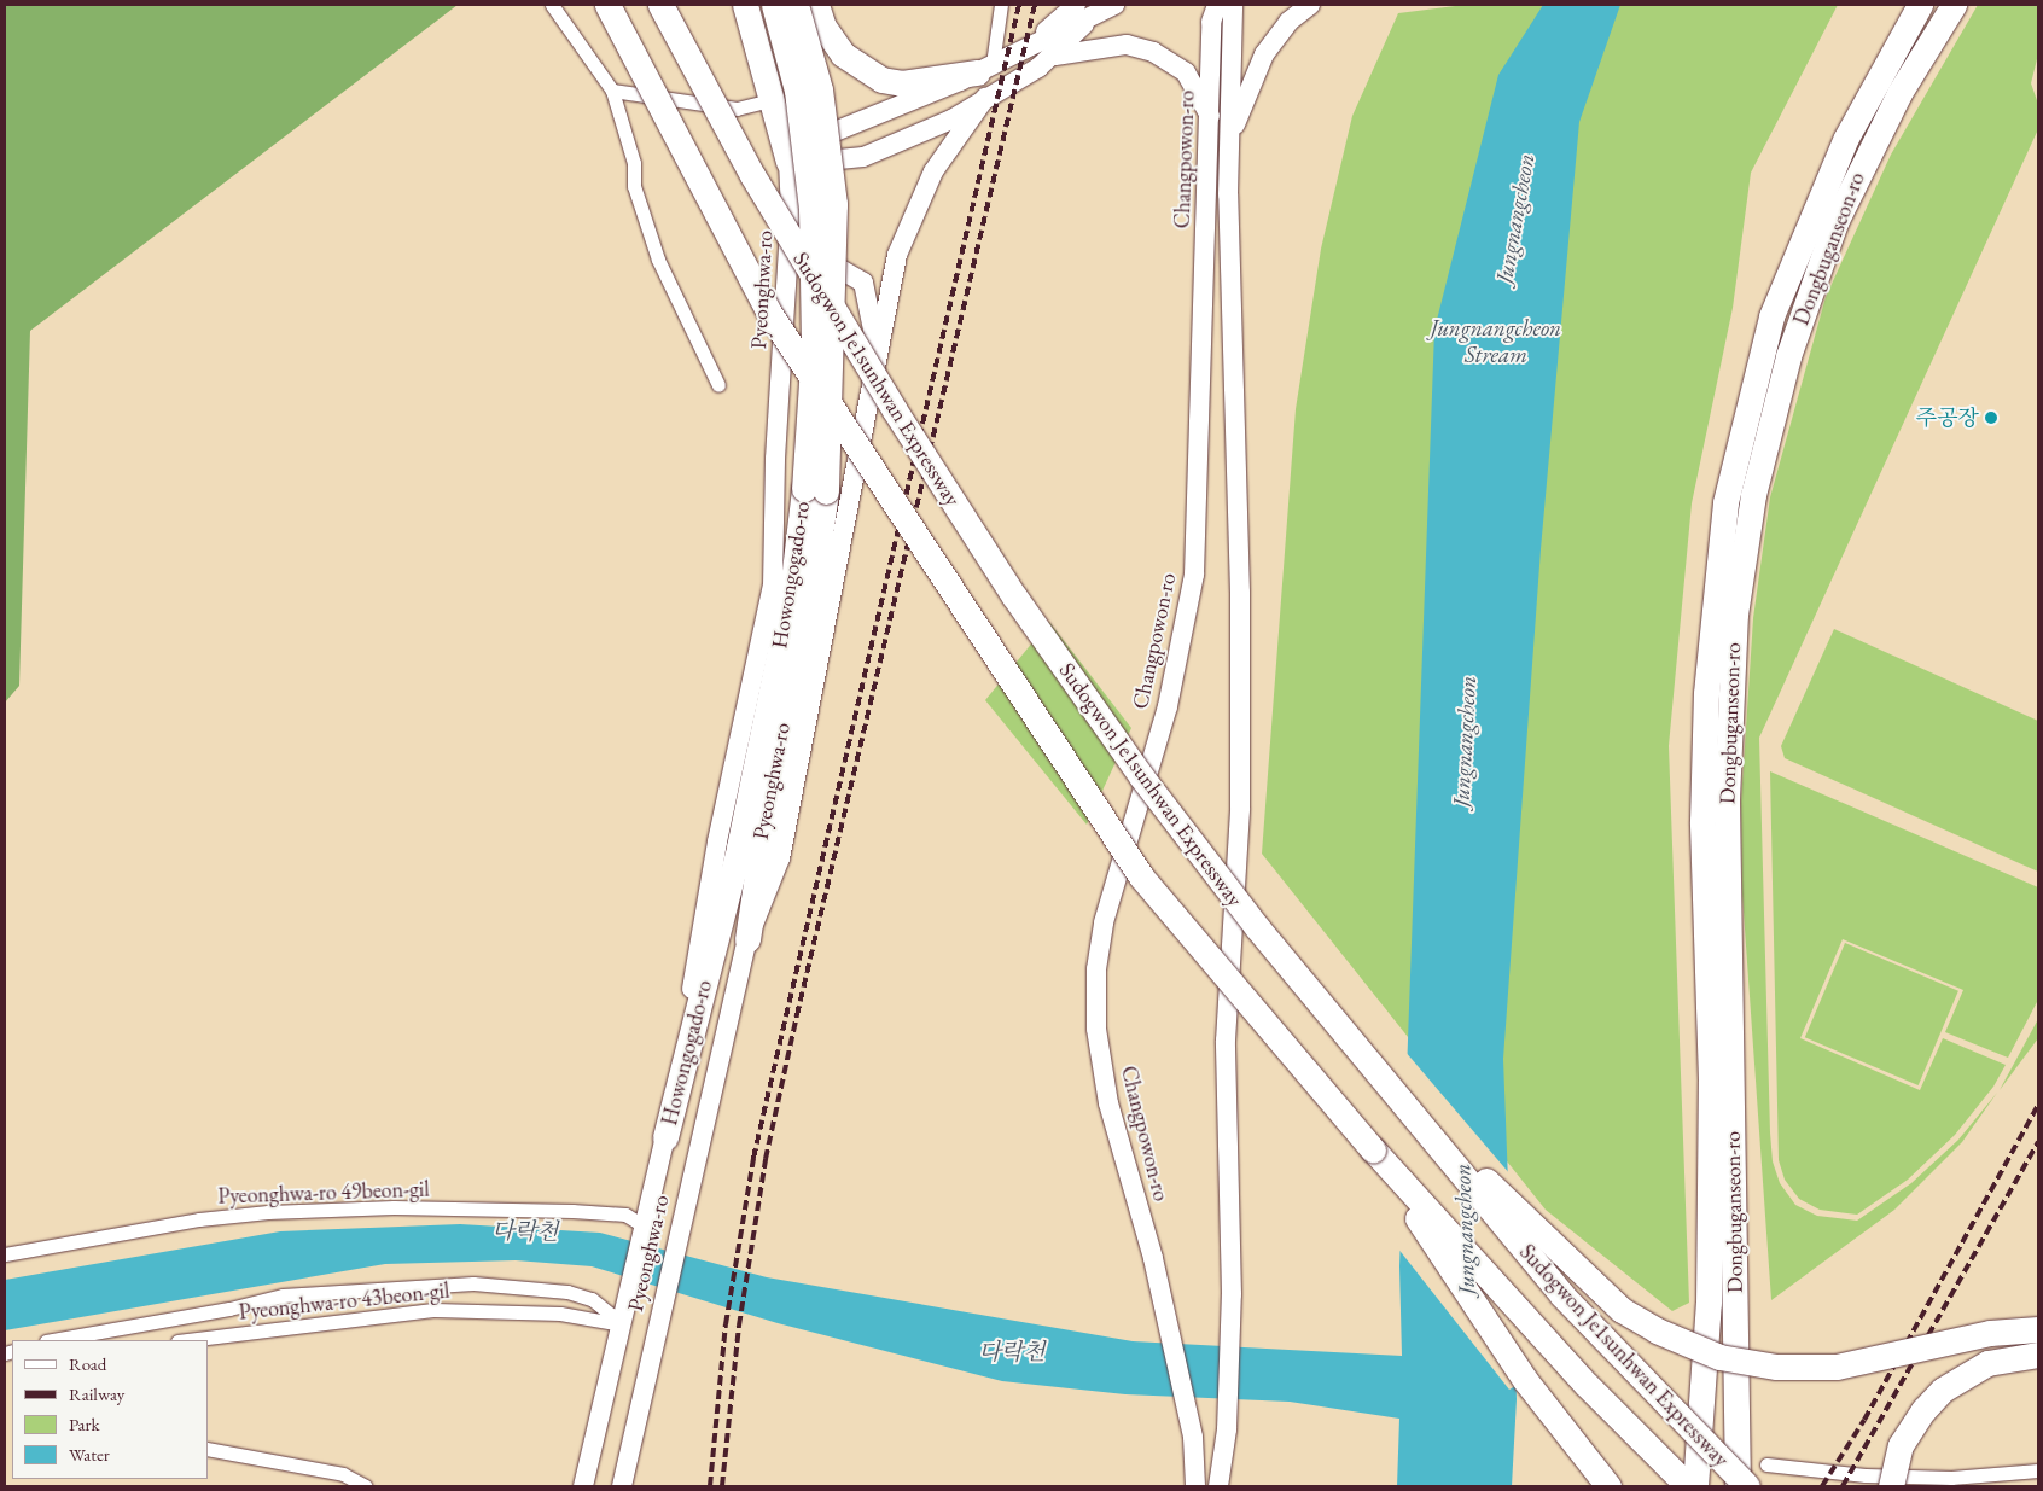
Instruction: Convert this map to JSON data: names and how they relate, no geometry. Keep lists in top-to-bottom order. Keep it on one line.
{"streets":{"highway":["Dongbuganseon-ro","Sudogwon Je1sunhwan Expressway","Howongogado-ro"],"main road":["Changpowon-ro","Pyeonghwa-ro"],"street":["Pyeonghwa-ro 49beon-gil","Pyeonghwa-ro 43beon-gil"]},"crossings":[["Pyeonghwa-ro","Howongogado-ro"],["Pyeonghwa-ro","Pyeonghwa-ro 49beon-gil"],["Pyeonghwa-ro","Pyeonghwa-ro 43beon-gil"]],"water":["Jungnangcheon","Jungnangcheon Stream","다락천"],"places":["주공장"],"legend":["Road","Railway","Park","Water"]}
